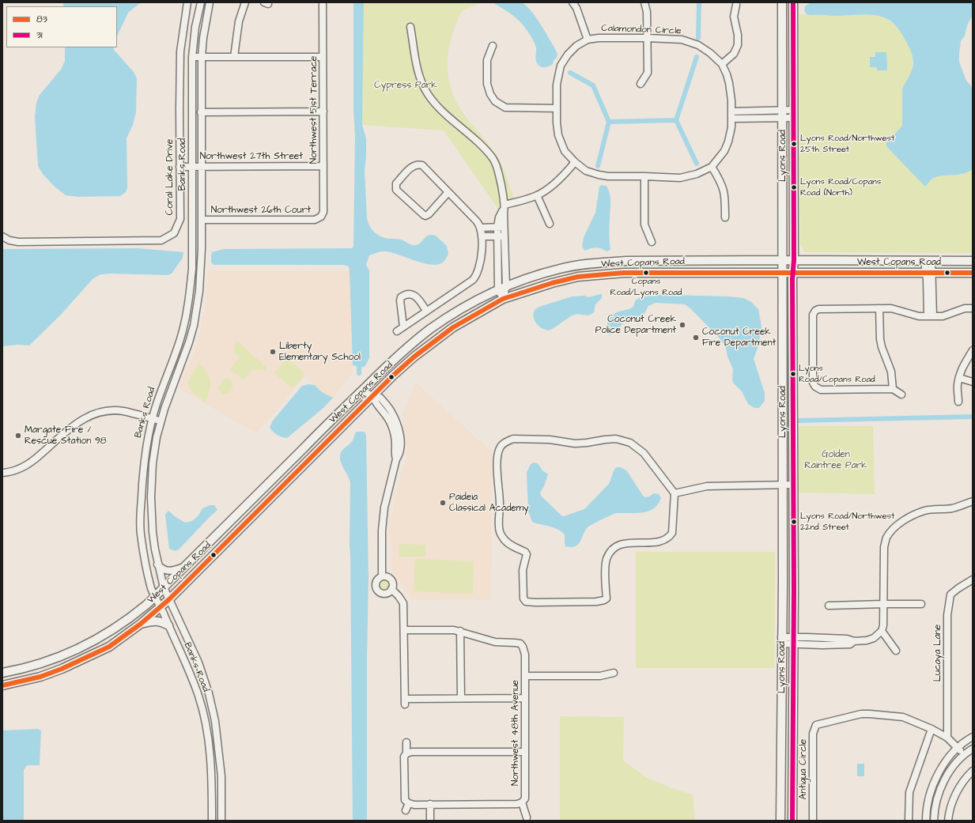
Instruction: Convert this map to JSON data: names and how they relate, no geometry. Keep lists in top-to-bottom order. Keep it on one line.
{"streets":{"main road":["Lyons Road","West Copans Road"],"street":["Calamondon Circle","Northwest 51st Terrace","Northwest 27th Street","Banks Road","Coral Lake Drive","Northwest 26th Court","Lucaya Lane","Northwest 48th Avenue","Antigua Circle"]},"crossings":[["Northwest 51st Terrace","Northwest 27th Street"],["Northwest 51st Terrace","Northwest 26th Court"],["Lyons Road","West Copans Road"],["Northwest 27th Street","Banks Road"],["Northwest 27th Street","Coral Lake Drive"],["Banks Road","Northwest 26th Court"],["Banks Road","West Copans Road"],["Lucaya Lane","Antigua Circle"]],"parks":["Cypress Park","Golden Raintree Park"],"places":["Lyons Road/Northwest 25th Street","Lyons Road/Copans Road (North)","Copans Road/Lyons Road","Coconut Creek Police Department","Coconut Creek Fire Department","Liberty Elementary School","Lyons Road/Copans Road","Margate Fire / Rescue Station 98","Paideia Classical Academy","Lyons Road/Northwest 22nd Street"],"lines":["transit line 31","transit line 83"],"legend":["83","31"]}
